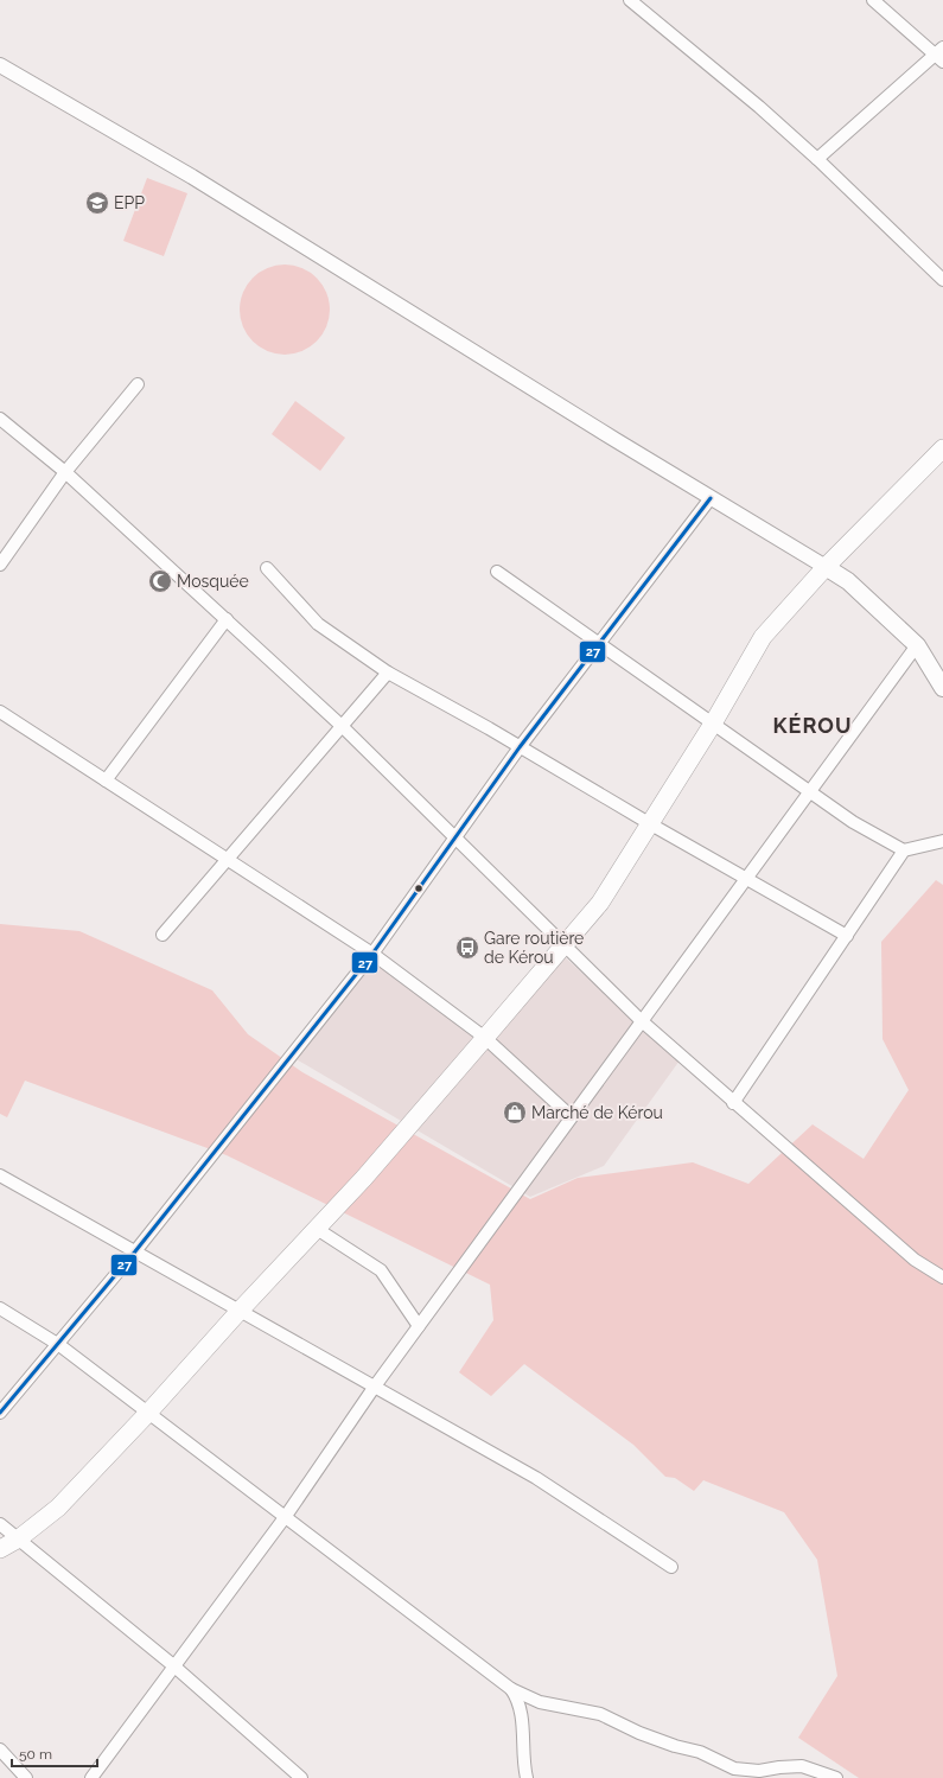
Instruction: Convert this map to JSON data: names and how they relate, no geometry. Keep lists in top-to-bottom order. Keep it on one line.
{"districts":["KÉROU"],"places":{"school or university":["EPP"],"mosque":["Mosquée"],"bus stop":["Gare routière de Kérou"],"shop":["Marché de Kérou"]},"lines":["transit line 27"],"scale_bar":"50 m"}
